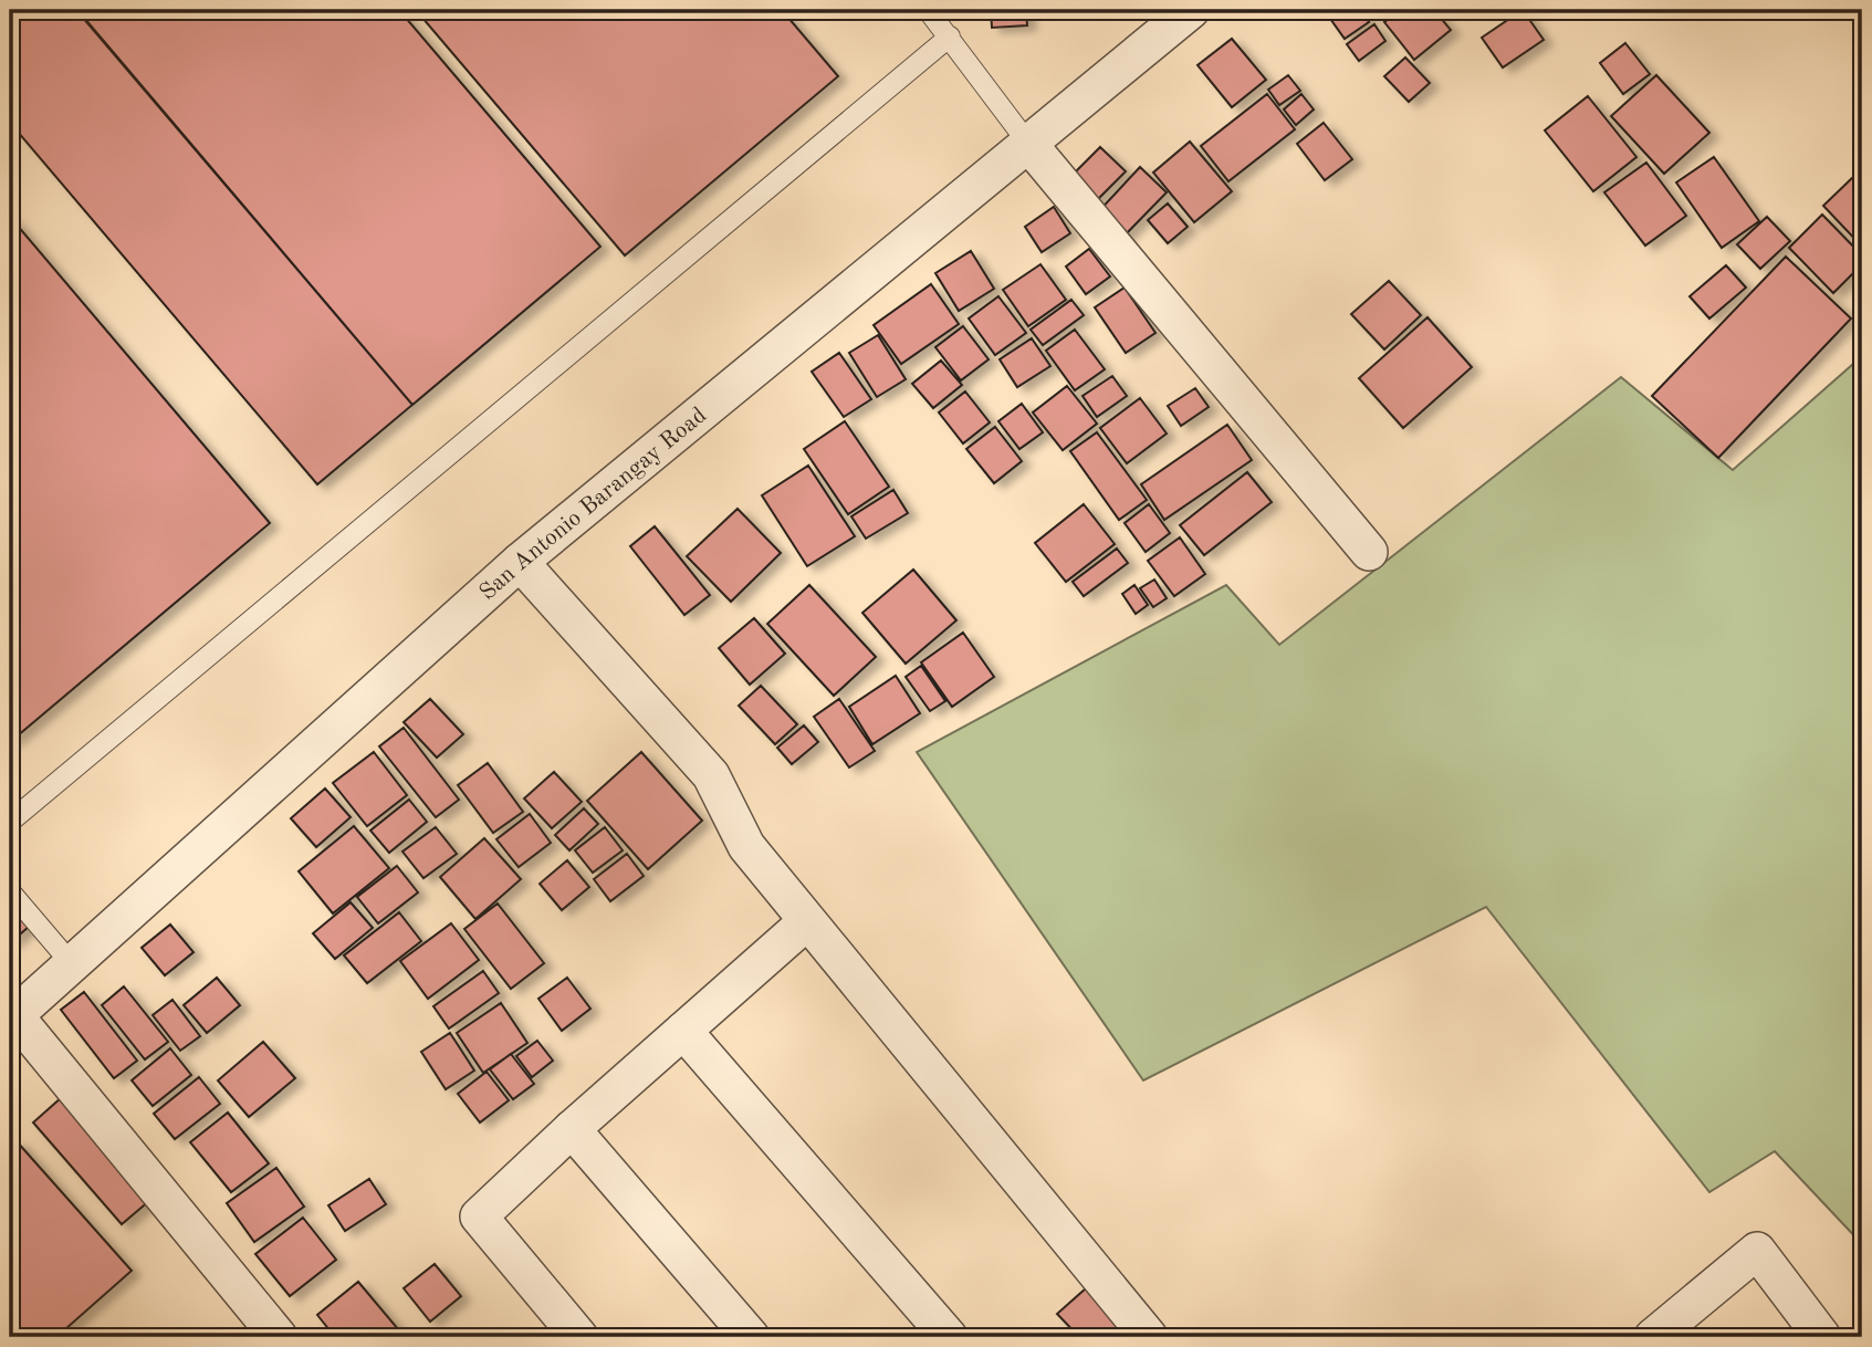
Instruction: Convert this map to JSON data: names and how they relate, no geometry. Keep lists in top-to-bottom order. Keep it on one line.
{"streets":{"street":["San Antonio Barangay Road"]}}
